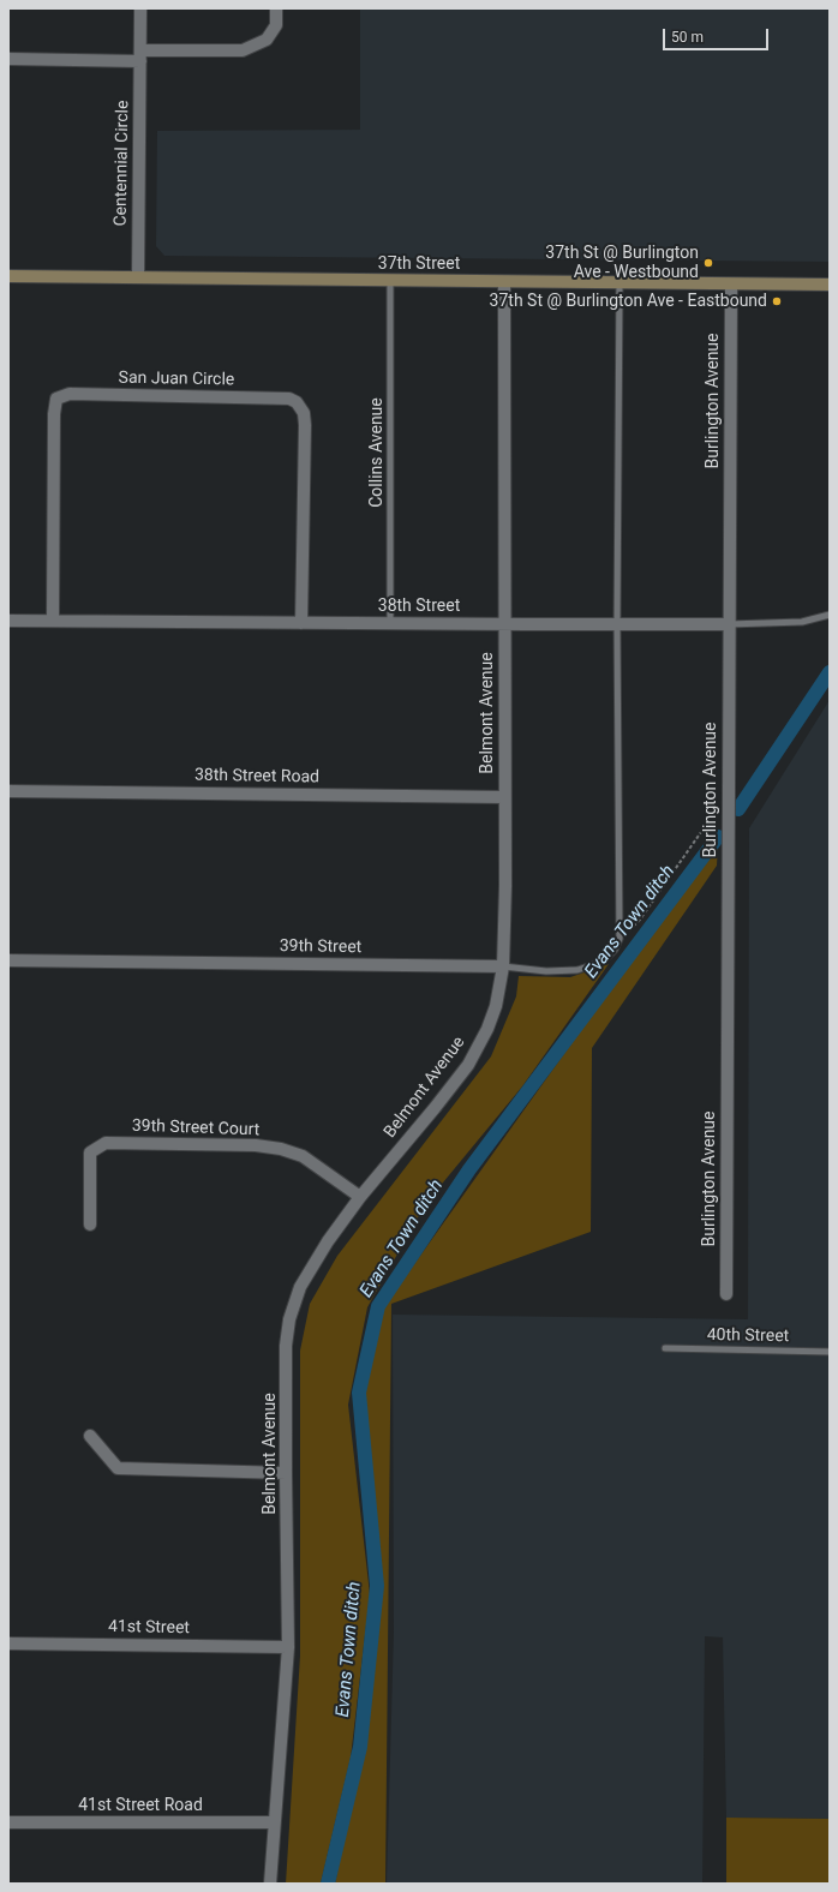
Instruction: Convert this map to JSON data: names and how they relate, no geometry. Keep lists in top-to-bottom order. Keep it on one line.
{"streets":{"main road":["37th Street"],"street":["Centennial Circle","San Juan Circle","Burlington Avenue","38th Street","Belmont Avenue","38th Street Road","39th Street","39th Street Court","41st Street","41st Street Road"],"lane":["Collins Avenue","40th Street"]},"crossings":[["Centennial Circle","37th Street"],["37th Street","Burlington Avenue"],["37th Street","Collins Avenue"],["37th Street","Belmont Avenue"],["San Juan Circle","38th Street"],["Burlington Avenue","38th Street"],["Collins Avenue","38th Street"],["38th Street","Belmont Avenue"],["Belmont Avenue","38th Street Road"],["Belmont Avenue","39th Street"],["Belmont Avenue","39th Street Court"],["Belmont Avenue","41st Street"],["Belmont Avenue","41st Street Road"]],"water":["Evans Town ditch"],"places":["37th St @ Burlington Ave - Westbound","37th St @ Burlington Ave - Eastbound"],"scale_bar":"50 m"}
